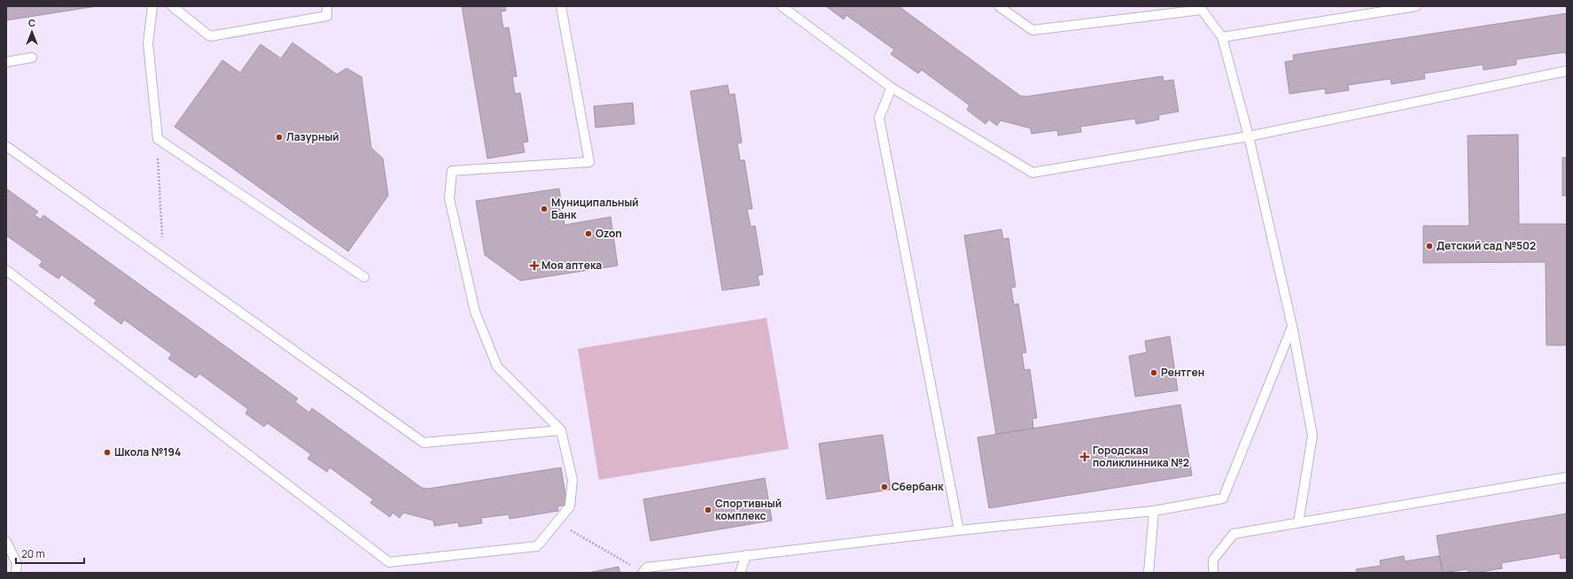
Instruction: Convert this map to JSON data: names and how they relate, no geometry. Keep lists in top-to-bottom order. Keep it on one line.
{"places":{"other":["Лазурный","Муниципальный Банк","Ozon","Детский сад №502","Рентген","Школа №194","Сбербанк","Спортивный комплекс"],"health":["Моя аптека","Городская поликлинника №2"]},"scale_bar":"20 m","north":"top"}
